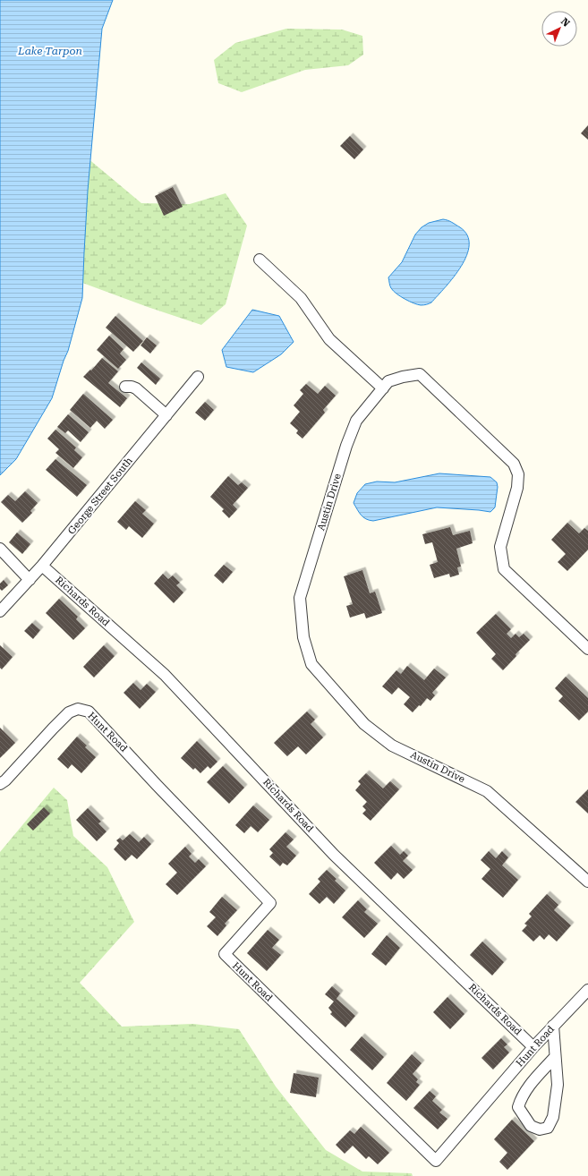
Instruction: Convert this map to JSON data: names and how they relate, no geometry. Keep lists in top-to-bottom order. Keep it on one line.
{"streets":{"street":["George Street South","Austin Drive","Richards Road","Hunt Road"]},"crossings":[["George Street South","Richards Road"],["Richards Road","Hunt Road"]],"water":["Lake Tarpon"],"north":"top right"}
